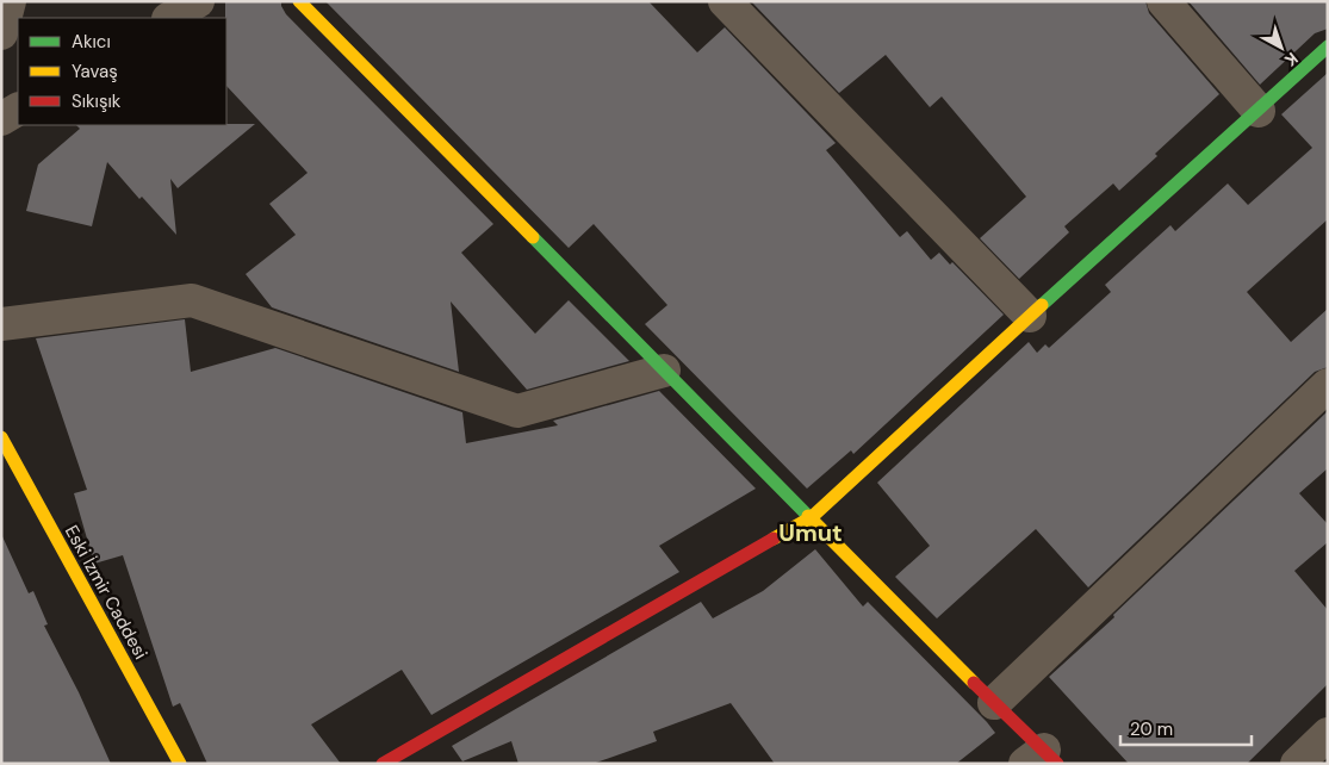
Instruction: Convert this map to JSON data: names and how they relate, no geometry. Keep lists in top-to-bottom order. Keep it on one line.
{"streets":{"street":["Eski İzmir Caddesi"]},"districts":["Umut"],"legend":["Akıcı","Yavaş","Sıkışık"],"scale_bar":"20 m","north":"bottom right"}
